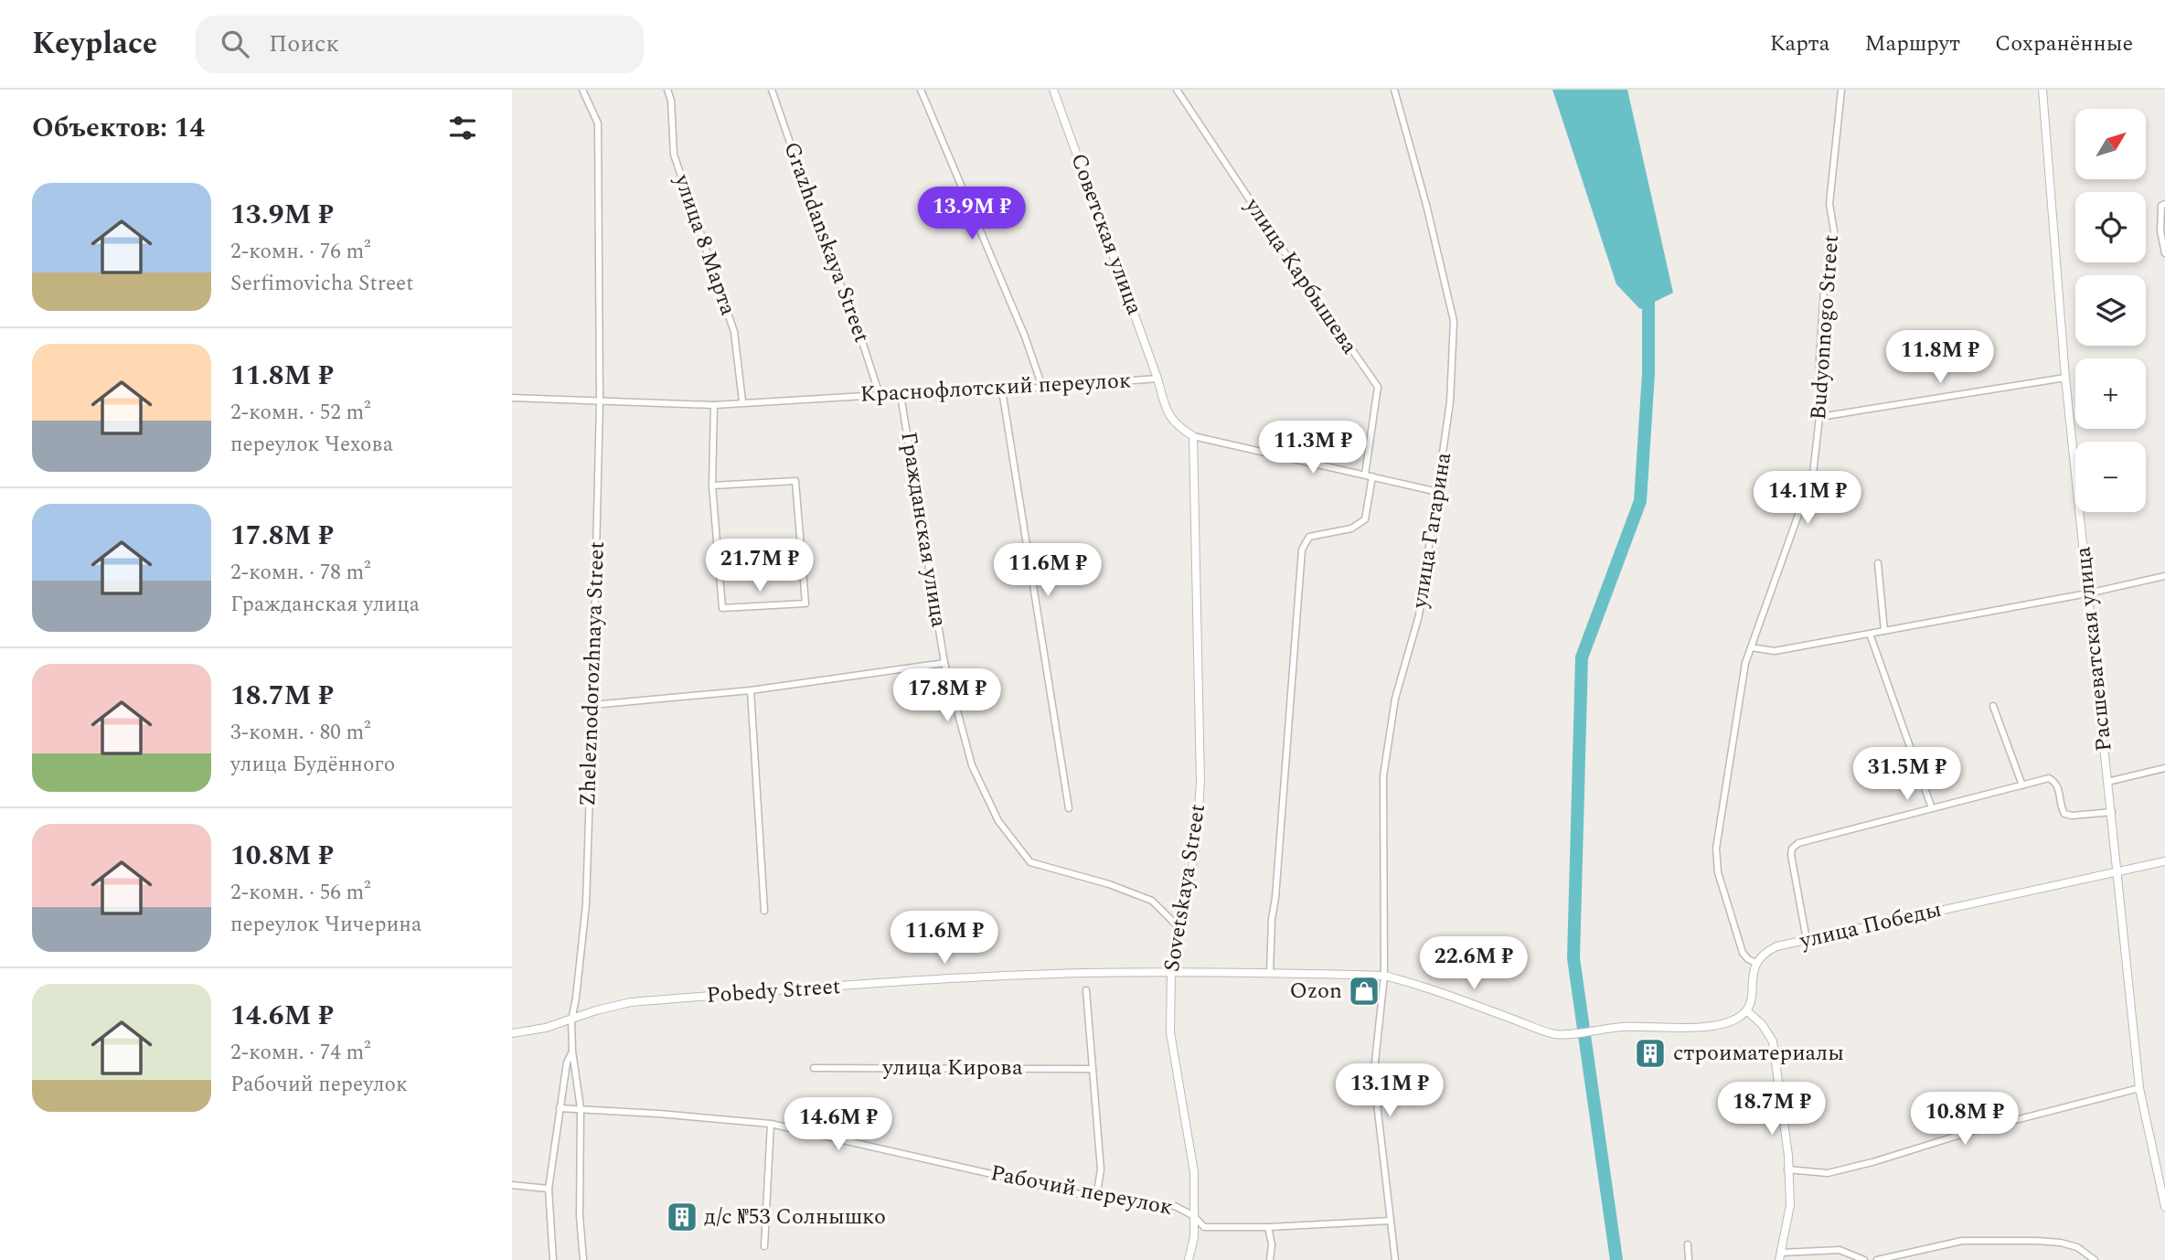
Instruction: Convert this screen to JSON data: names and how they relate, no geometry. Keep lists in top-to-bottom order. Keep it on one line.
{"streets":{"street":["Советская улица","Grazhdanskaya Street","улица 8 Марта","улица Карбышева","Budyonnogo Street","Краснофлотский переулок","Гражданская улица","улица Гагарина","Расшеватская улица","Zheleznodorozhnaya Street","Sovetskaya Street","улица Победы","Pobedy Street","улица Кирова","Рабочий переулок"]},"crossings":[["Советская улица","Краснофлотский переулок"],["Grazhdanskaya Street","Краснофлотский переулок"],["улица 8 Марта","Краснофлотский переулок"],["улица Карбышева","Краснофлотский переулок"],["Budyonnogo Street","улица Победы"],["Краснофлотский переулок","Гражданская улица"],["Краснофлотский переулок","улица Гагарина"],["Краснофлотский переулок","Zheleznodorozhnaya Street"],["Краснофлотский переулок","Sovetskaya Street"],["Гражданская улица","Sovetskaya Street"],["улица Гагарина","Pobedy Street"],["улица Гагарина","Рабочий переулок"],["Расшеватская улица","улица Победы"],["Zheleznodorozhnaya Street","Pobedy Street"],["Zheleznodorozhnaya Street","Рабочий переулок"],["Sovetskaya Street","Pobedy Street"],["Sovetskaya Street","Рабочий переулок"]],"places":{"shop":["Ozon"],"building":["строиматериалы","д/с №53 Солнышко"]},"north":"top right","page":{"header":"Keyplace","search":"Поиск","nav":["Карта","Маршрут","Сохранённые"],"heading":"Объектов: 14","map_buttons":["+","−"],"list":[{"name":"13.9M ₽","note":"2-комн. · 76 m² · Serfimovicha Street"},{"name":"11.8M ₽","note":"2-комн. · 52 m² · переулок Чехова"},{"name":"17.8M ₽","note":"2-комн. · 78 m² · Гражданская улица"},{"name":"18.7M ₽","note":"3-комн. · 80 m² · улица Будённого"},{"name":"10.8M ₽","note":"2-комн. · 56 m² · переулок Чичерина"},{"name":"14.6M ₽","note":"2-комн. · 74 m² · Рабочий переулок"}],"price":["13.9M ₽","11.8M ₽","11.3M ₽","14.1M ₽","21.7M ₽","11.6M ₽","17.8M ₽","31.5M ₽","11.6M ₽","22.6M ₽","13.1M ₽","18.7M ₽","10.8M ₽","14.6M ₽"]}}
